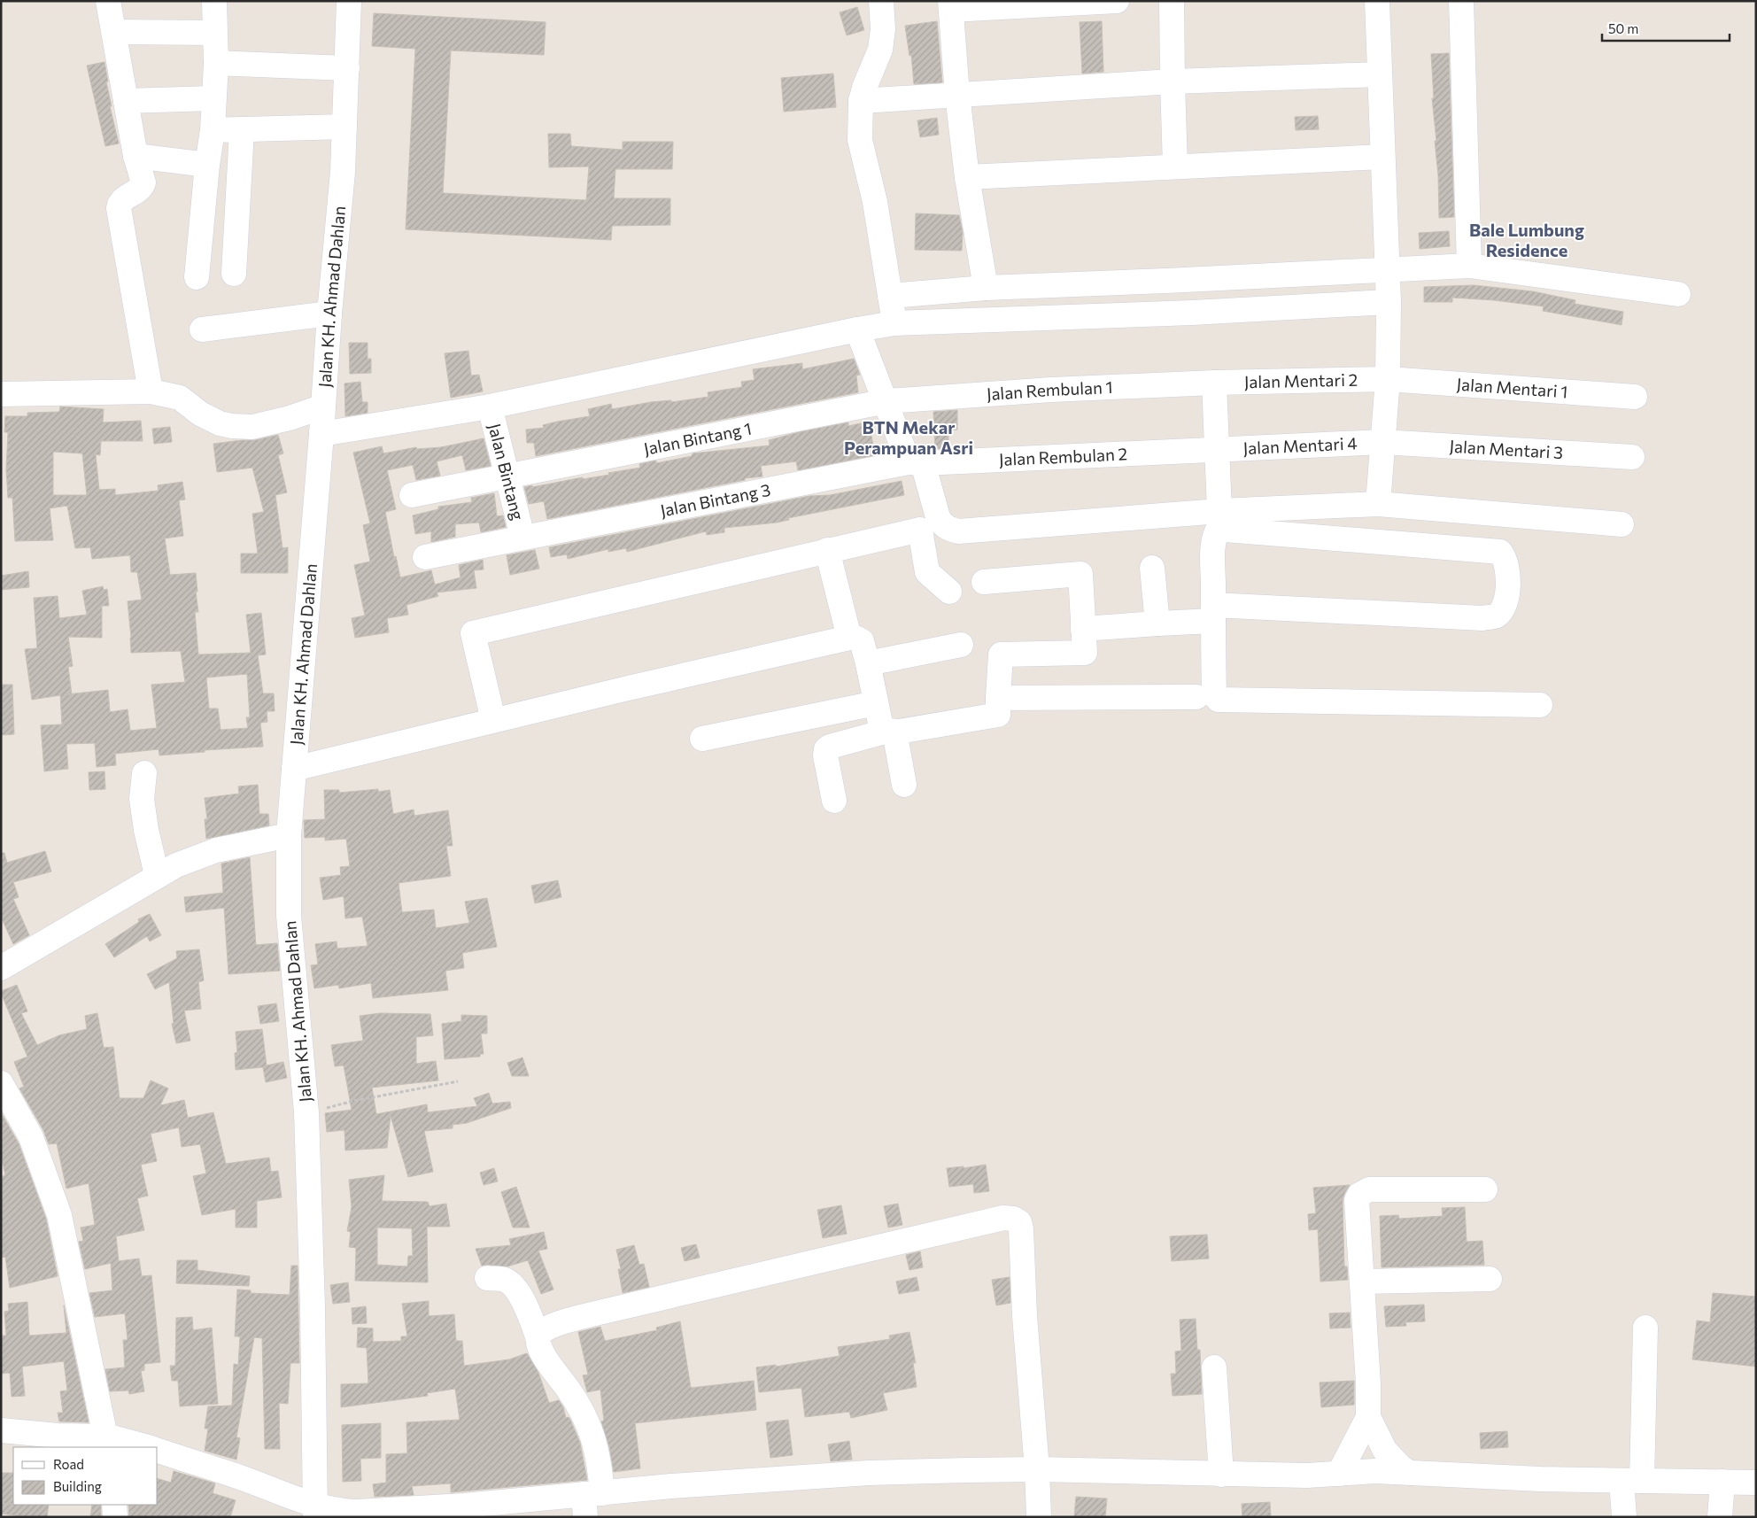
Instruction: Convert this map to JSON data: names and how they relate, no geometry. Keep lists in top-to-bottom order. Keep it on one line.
{"streets":{"street":["Jalan KH. Ahmad Dahlan","Jalan Mentari 2","Jalan Mentari 1","Jalan Rembulan 1","Jalan Bintang 1","Jalan Mentari 4","Jalan Mentari 3","Jalan Rembulan 2","Jalan Bintang","Jalan Bintang 3"]},"crossings":[["Jalan Mentari 2","Jalan Mentari 1"],["Jalan Mentari 2","Jalan Rembulan 1"],["Jalan Rembulan 1","Jalan Bintang 1"],["Jalan Bintang 1","Jalan Bintang"],["Jalan Mentari 4","Jalan Mentari 3"],["Jalan Mentari 4","Jalan Rembulan 2"],["Jalan Rembulan 2","Jalan Bintang 3"],["Jalan Bintang","Jalan Bintang 3"]],"districts":["Bale Lumbung Residence","BTN Mekar Perampuan Asri"],"legend":["Road","Building"],"scale_bar":"50 m"}
